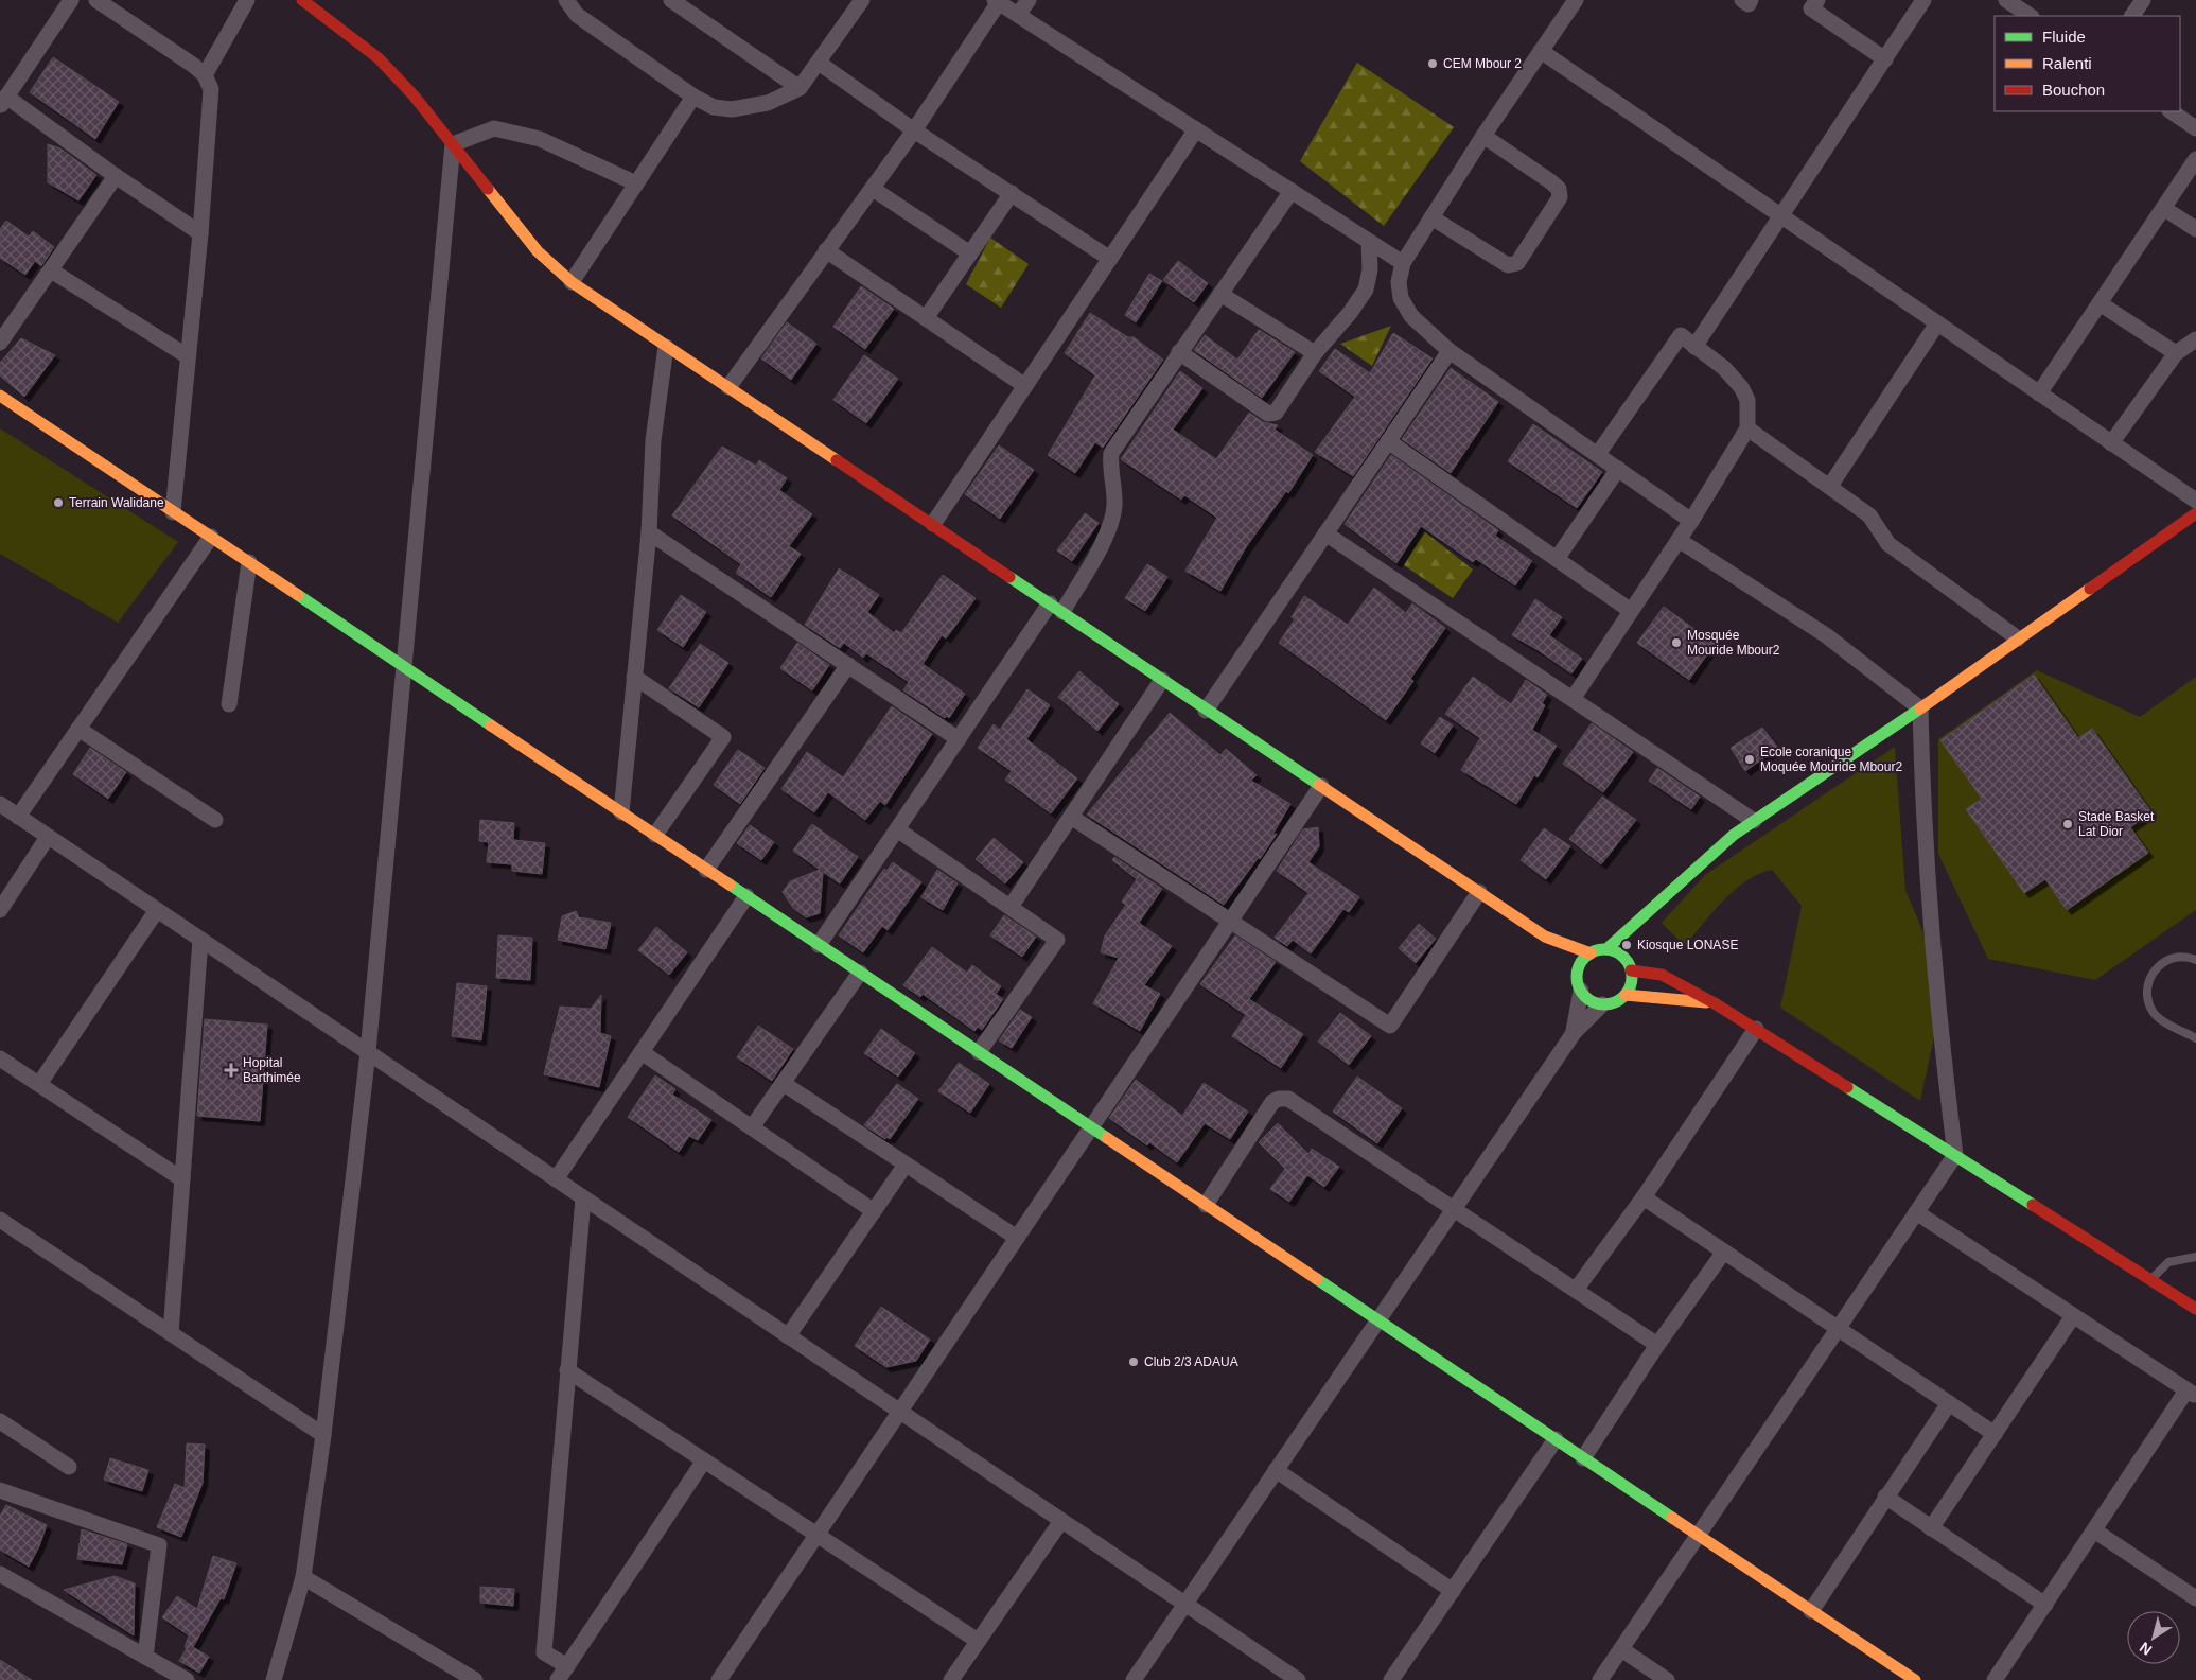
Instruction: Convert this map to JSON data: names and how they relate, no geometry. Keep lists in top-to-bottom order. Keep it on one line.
{"places":{"other":["CEM Mbour 2","Terrain Walidane","Mosquée Mouride Mbour2","Ecole coranique Moquée Mouride Mbour2","Stade Basket Lat Dior","Kiosque LONASE","Club 2/3 ADAUA"],"health":["Hopital Barthimée"]},"legend":["Fluide","Ralenti","Bouchon"],"north":"bottom left"}
